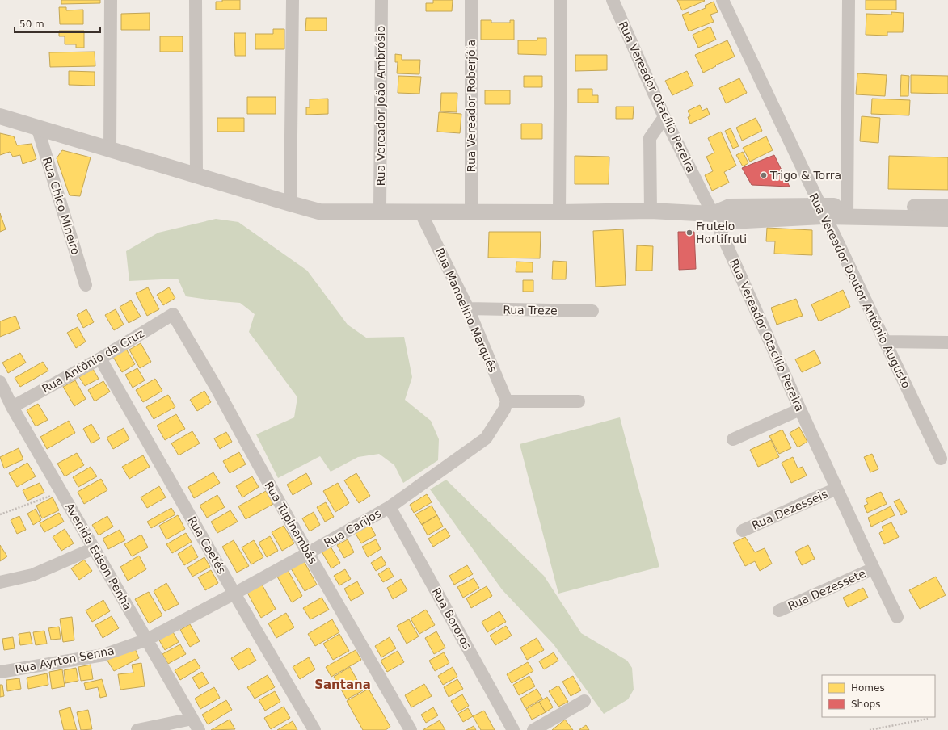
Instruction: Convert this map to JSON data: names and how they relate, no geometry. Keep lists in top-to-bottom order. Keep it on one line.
{"streets":{"street":["Rua Vereador Otacílio Pereira","Rua Vereador João Ambrósio","Rua Vereador Roberjóia","Rua Chico Mineiro","Rua Vereador Doutor Antônio Augusto","Rua Manoelino Marquês","Rua Treze","Rua Antônio da Cruz","Rua Dezesseis","Rua Tupinambás","Rua Carijos","Rua Caetés","Avenida Edson Penha","Rua Dezessete","Rua Bororos","Rua Ayrton Senna"]},"crossings":[["Rua Vereador Otacílio Pereira","Rua Dezesseis"],["Rua Vereador Otacílio Pereira","Rua Dezessete"],["Rua Manoelino Marquês","Rua Treze"],["Rua Manoelino Marquês","Rua Carijos"],["Rua Antônio da Cruz","Rua Tupinambás"],["Rua Antônio da Cruz","Rua Caetés"],["Rua Antônio da Cruz","Avenida Edson Penha"],["Rua Tupinambás","Rua Carijos"],["Rua Carijos","Rua Caetés"],["Rua Carijos","Avenida Edson Penha"],["Rua Carijos","Rua Bororos"],["Rua Carijos","Rua Ayrton Senna"],["Avenida Edson Penha","Rua Ayrton Senna"]],"districts":["Santana"],"places":["Trigo & Torra","Frutelo Hortifruti"],"legend":["Homes","Shops"],"scale_bar":"50 m"}
